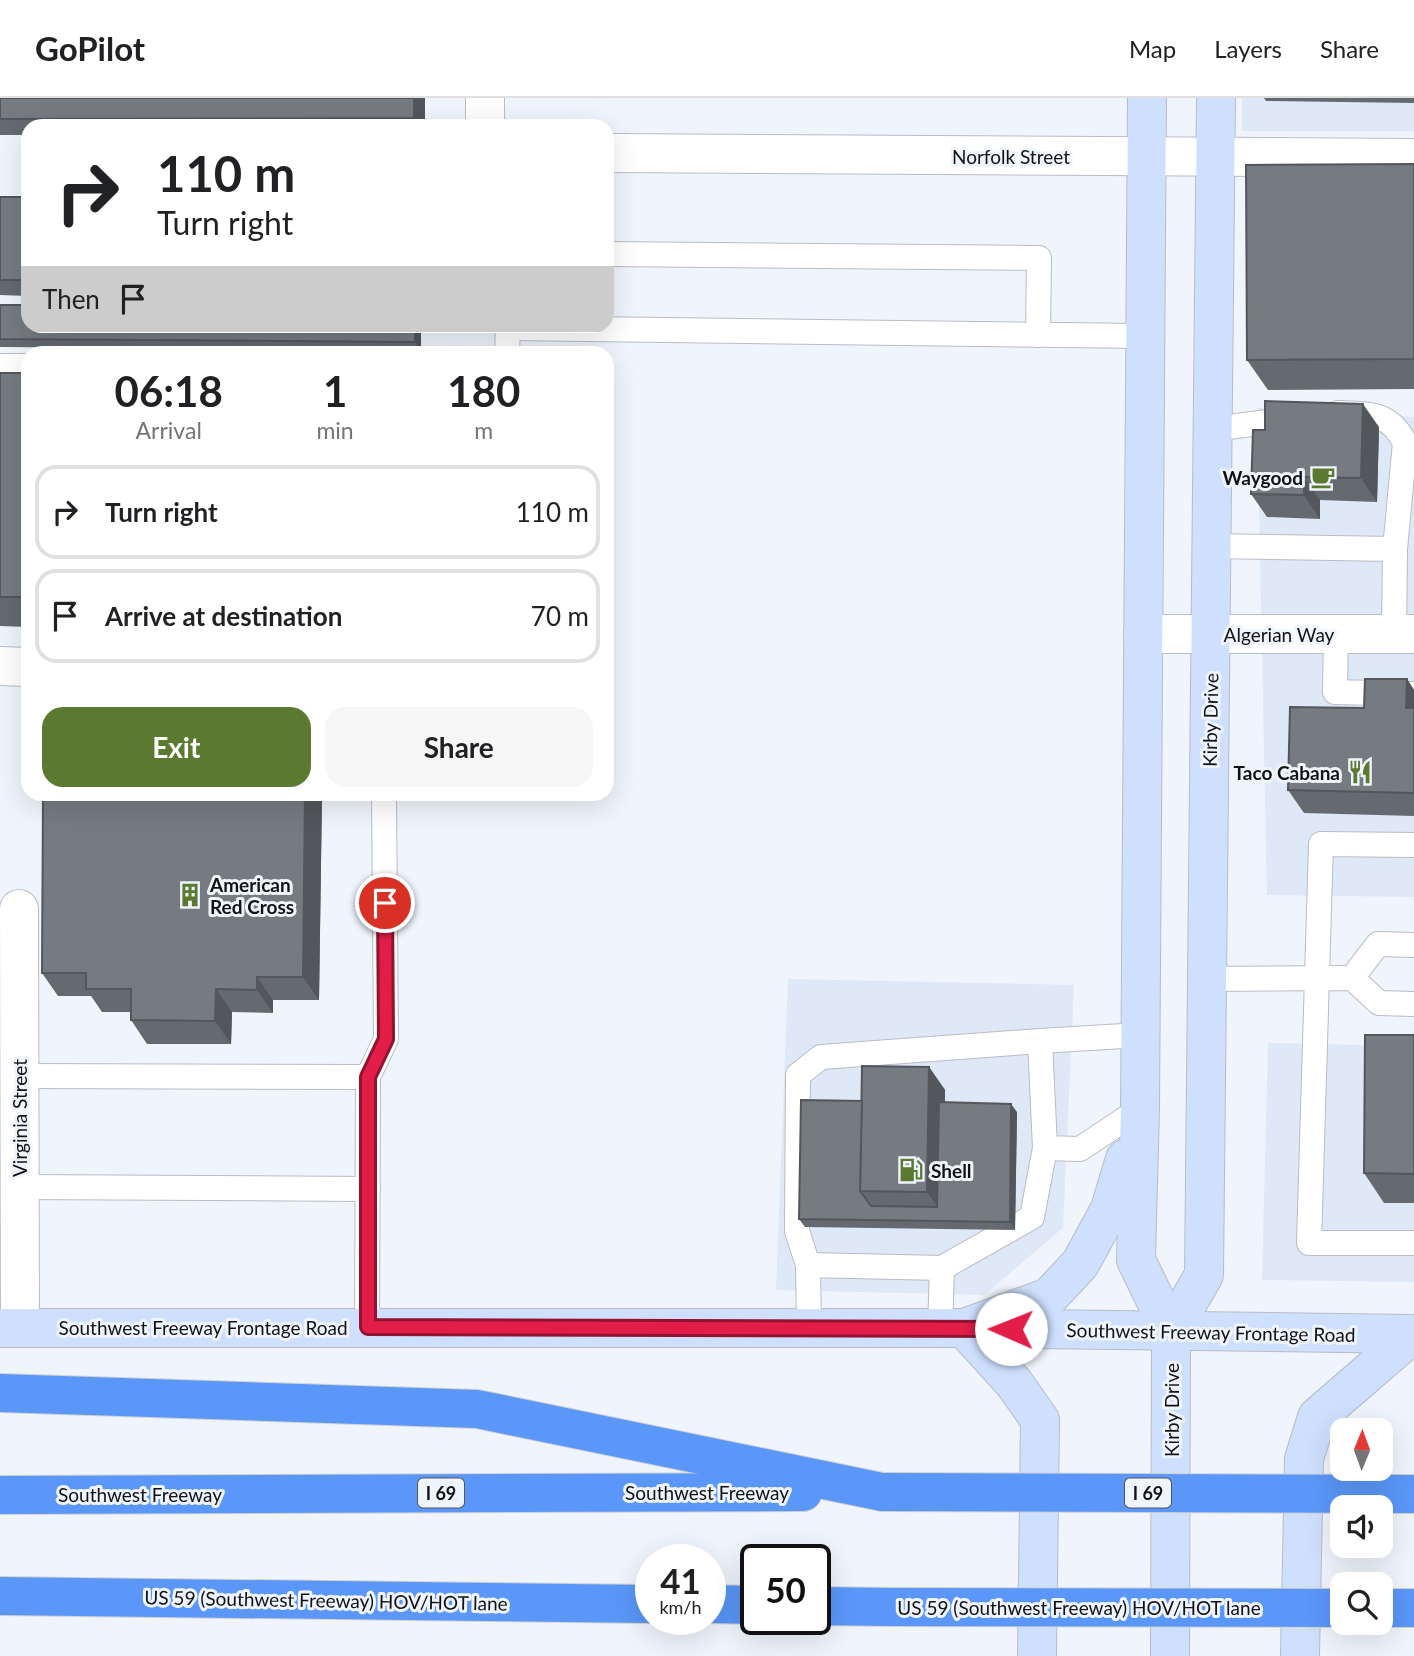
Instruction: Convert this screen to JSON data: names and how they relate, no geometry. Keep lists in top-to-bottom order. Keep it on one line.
{"streets":{"highway":["Southwest Freeway","I 69","US 59 (Southwest Freeway) HOV/HOT lane"],"main road":["Kirby Drive","Southwest Freeway Frontage Road"],"street":["Norfolk Street","Algerian Way","Virginia Street"]},"crossings":[["Norfolk Street","Kirby Drive"],["Algerian Way","Kirby Drive"],["Kirby Drive","Southwest Freeway Frontage Road"],["Virginia Street","Southwest Freeway Frontage Road"]],"places":{"cafe":["Waygood"],"restaurant":["Taco Cabana"],"building":["American Red Cross"],"fuel station":["Shell"]},"north":"top","page":{"header":"GoPilot","nav":["Map","Layers","Share"],"turn":["110 m","Turn right"],"then":"Then","eta":["06:18","Arrival","1","min","180","m"],"list":[{"name":"Turn right","value":"110 m"},{"name":"Arrive at destination","value":"70 m"}],"buttons":["Exit","Share"],"speed":"41 km/h","limit":"50"}}
